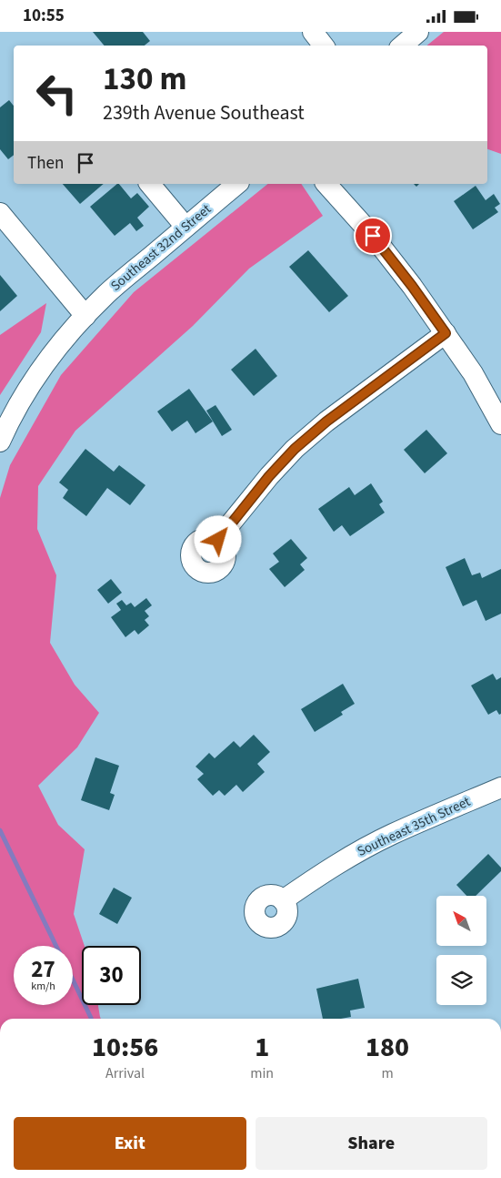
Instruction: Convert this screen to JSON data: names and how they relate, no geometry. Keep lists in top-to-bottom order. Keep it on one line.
{"streets":{"street":["Southeast 32nd Street","Southeast 35th Street"]},"north":"top left","page":{"status":"10:55","turn":["130 m","239th Avenue Southeast"],"then":"Then","speed":"27 km/h","limit":"30","eta":["10:56","Arrival","1","min","180","m"],"buttons":["Exit","Share"]}}
